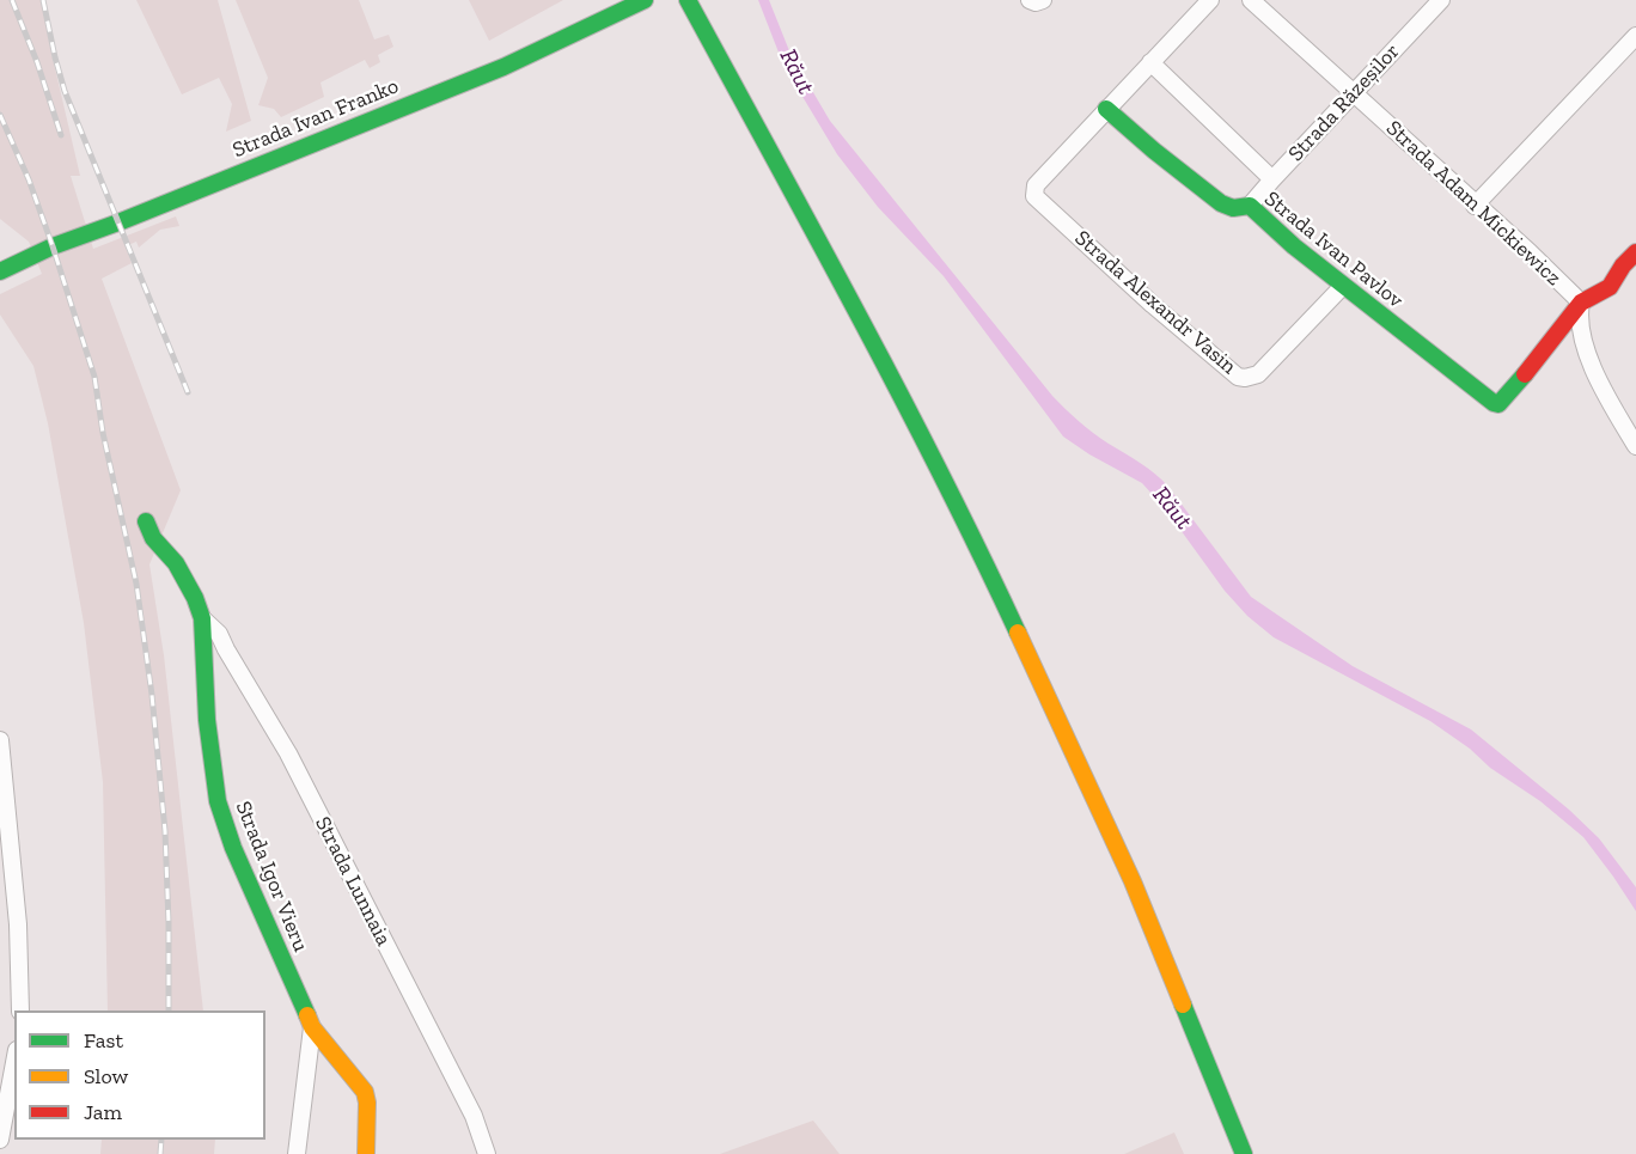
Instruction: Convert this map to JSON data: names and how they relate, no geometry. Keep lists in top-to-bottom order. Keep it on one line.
{"streets":{"street":["Strada Răzeșilor","Strada Ivan Franko","Strada Adam Mickiewicz","Strada Ivan Pavlov","Strada Alexandr Vasin","Strada Igor Vieru","Strada Lunnaia"]},"crossings":[["Strada Răzeșilor","Strada Adam Mickiewicz"],["Strada Răzeșilor","Strada Ivan Pavlov"],["Strada Adam Mickiewicz","Strada Ivan Pavlov"],["Strada Ivan Pavlov","Strada Alexandr Vasin"],["Strada Igor Vieru","Strada Lunnaia"]],"water":["Răut"],"legend":["Fast","Slow","Jam"]}
